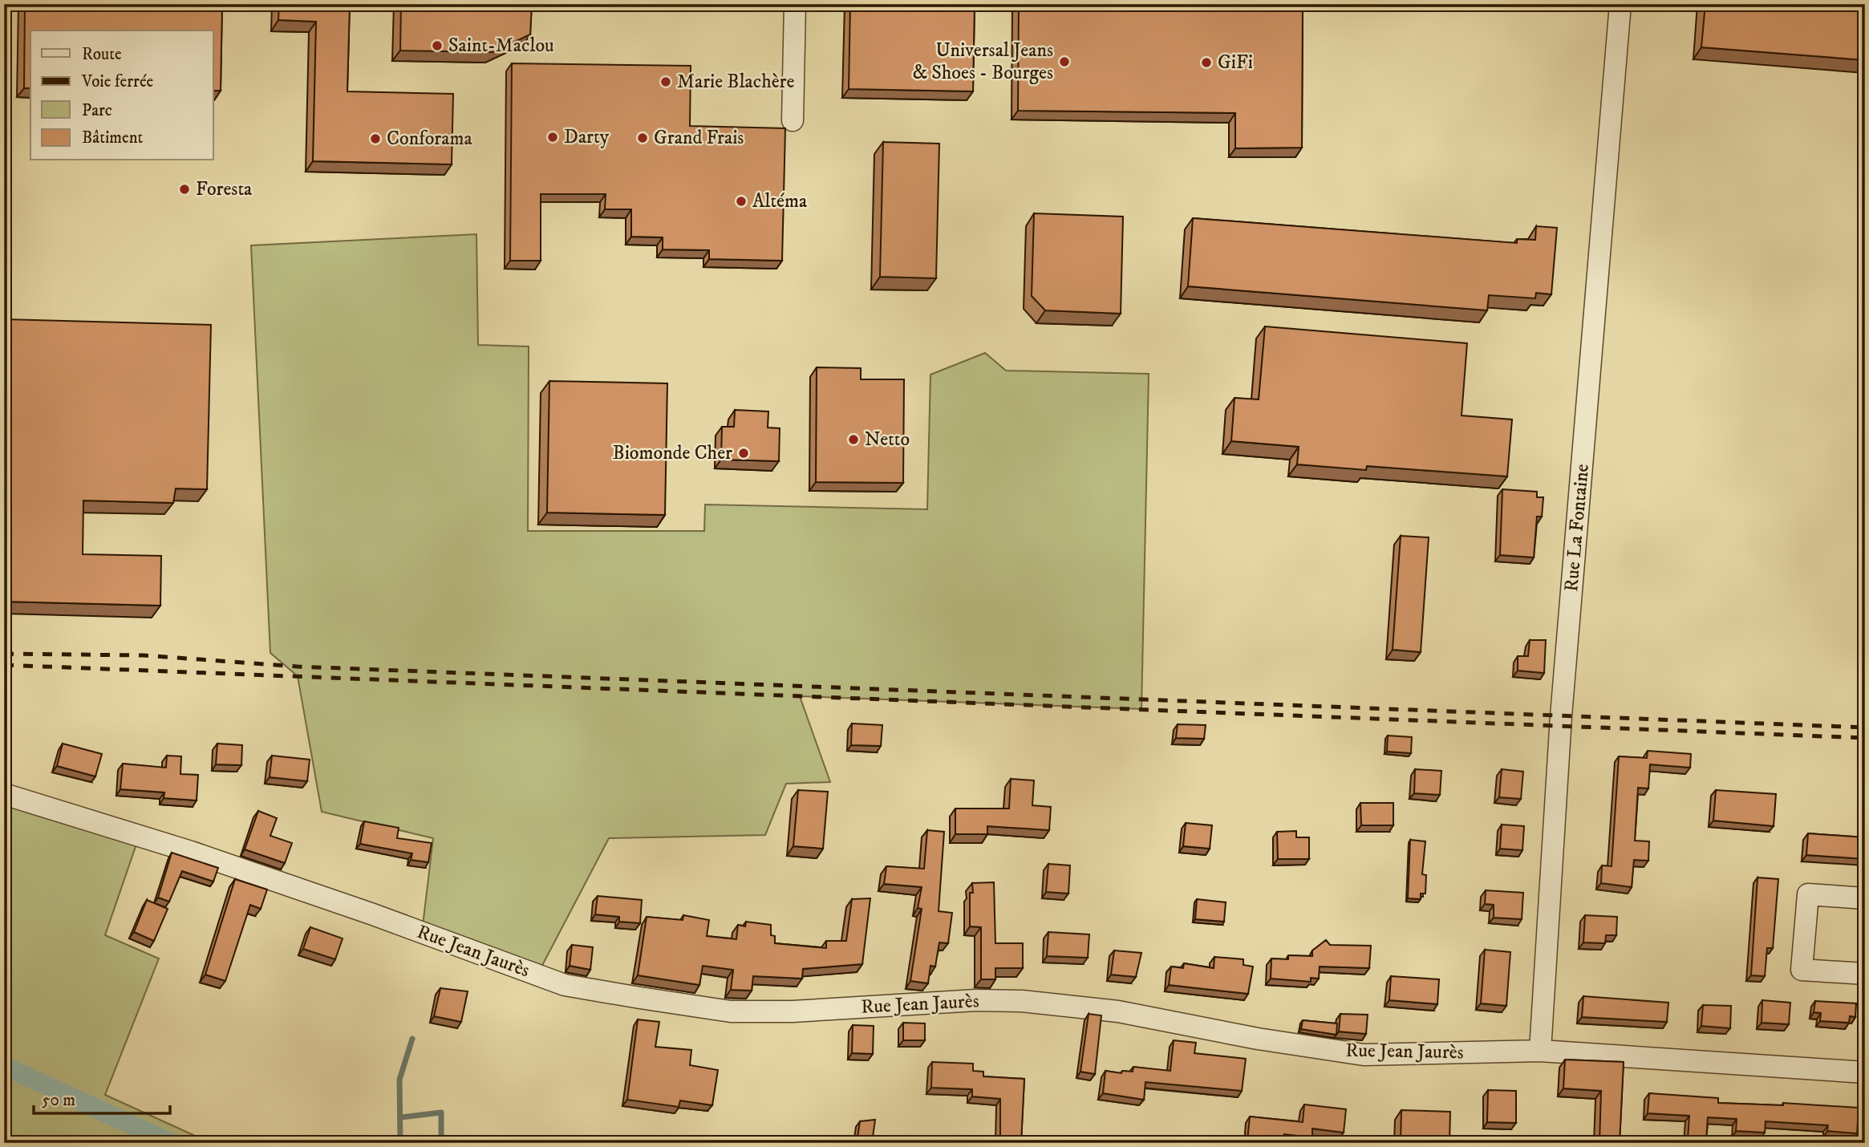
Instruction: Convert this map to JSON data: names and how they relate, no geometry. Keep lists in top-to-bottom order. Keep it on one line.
{"streets":{"street":["Rue La Fontaine","Rue Jean Jaurès"]},"crossings":[["Rue La Fontaine","Rue Jean Jaurès"]],"places":["Saint-Maclou","Universal Jeans & Shoes - Bourges","GiFi","Marie Blachère","Darty","Grand Frais","Conforama","Foresta","Altéma","Netto","Biomonde Cher"],"legend":["Route","Voie ferrée","Parc","Bâtiment"],"scale_bar":"50 m"}
